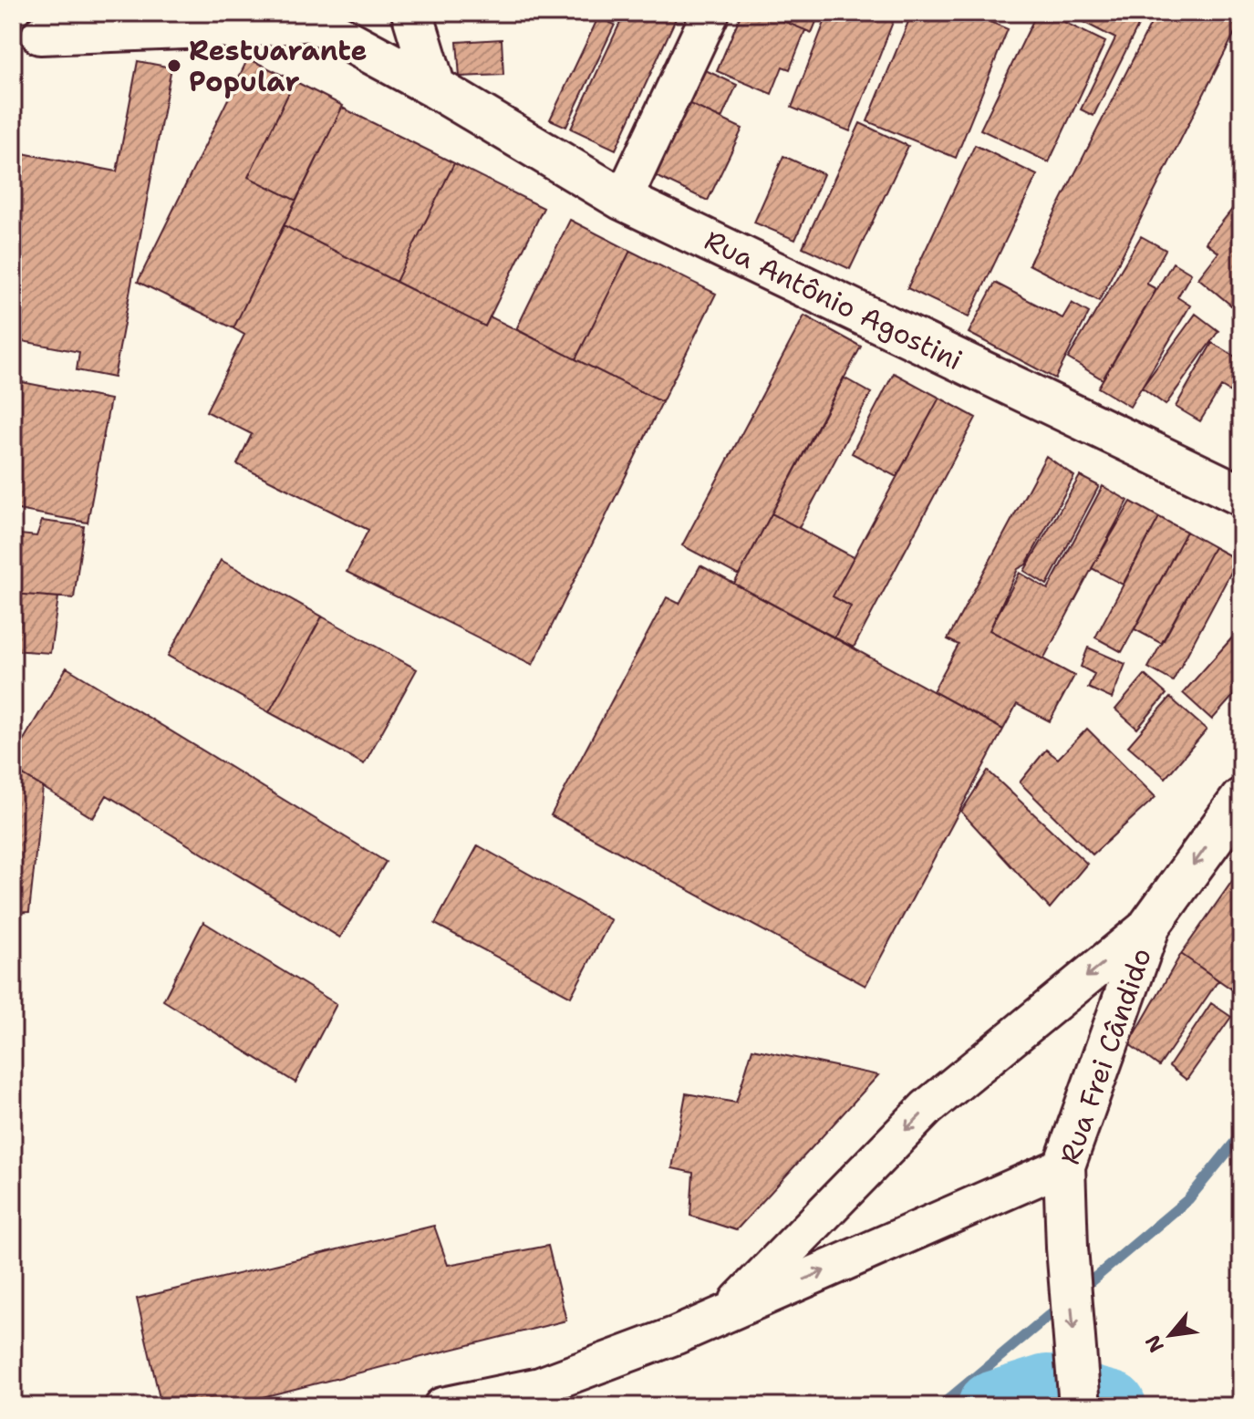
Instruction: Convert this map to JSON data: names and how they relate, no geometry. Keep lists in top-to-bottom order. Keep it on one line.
{"streets":{"main road":["Rua Antônio Agostini","Rua Frei Cândido"]},"one_way":["Rua Frei Cândido"],"places":["Restuarante Popular"],"north":"bottom left"}
